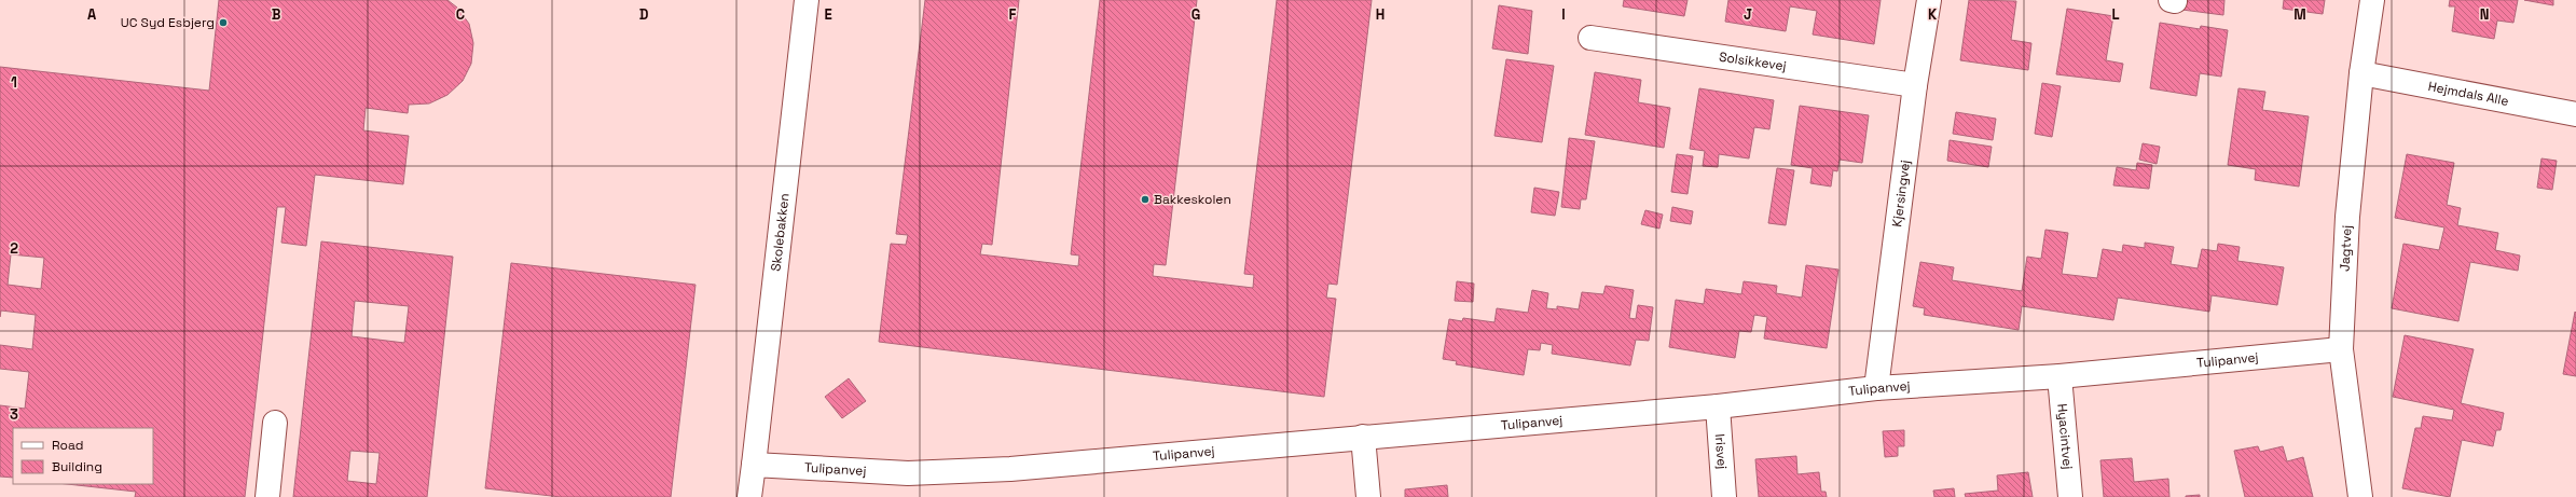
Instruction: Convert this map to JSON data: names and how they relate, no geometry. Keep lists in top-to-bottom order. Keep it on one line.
{"streets":{"street":["Solsikkevej","Hejmdals Alle","Kjersingvej","Skolebakken","Jagtvej","Tulipanvej","Hyacintvej","Irisvej"]},"crossings":[["Solsikkevej","Kjersingvej"],["Hejmdals Alle","Jagtvej"],["Kjersingvej","Tulipanvej"],["Skolebakken","Tulipanvej"],["Jagtvej","Tulipanvej"],["Tulipanvej","Hyacintvej"],["Tulipanvej","Irisvej"]],"places":["UC Syd Esbjerg","Bakkeskolen"],"legend":["Road","Building"],"grid":{"columns":["A","B","C","D","E","F","G","H","I","J","K","L","M","N"],"rows":["1","2","3"]}}
